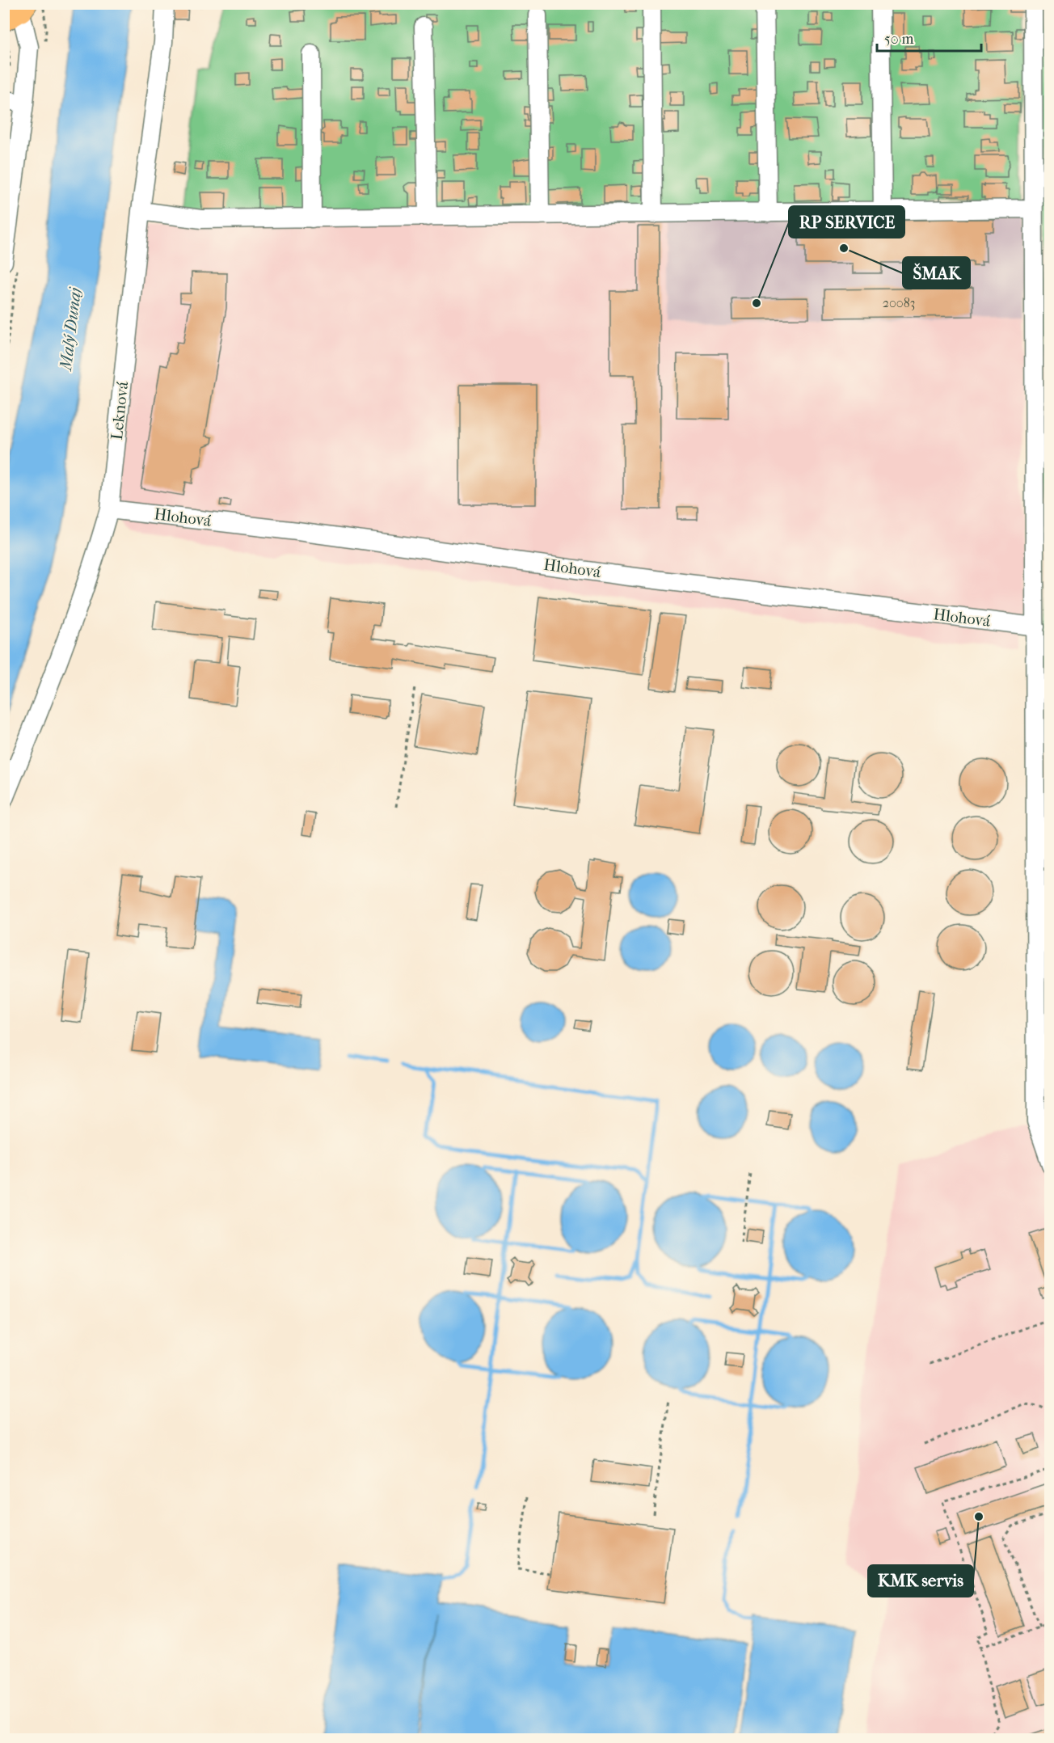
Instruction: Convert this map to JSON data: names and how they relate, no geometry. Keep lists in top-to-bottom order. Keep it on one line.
{"streets":{"street":["Leknová","Hlohová"]},"crossings":[["Leknová","Hlohová"]],"water":["Malý Dunaj"],"places":["ŠMAK","RP SERVICE","KMK servis"],"house_numbers":["20083"],"scale_bar":"50 m"}
